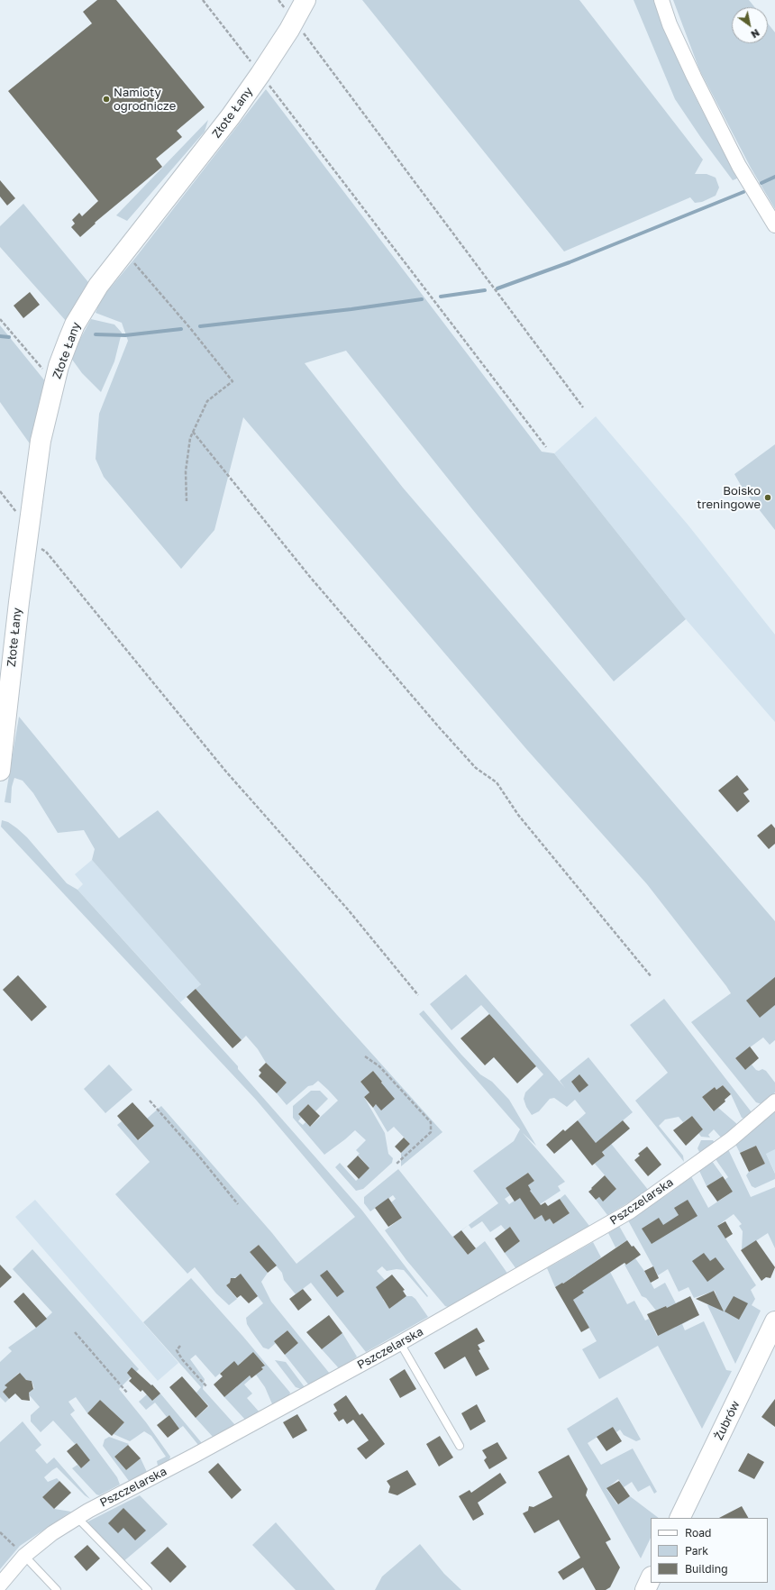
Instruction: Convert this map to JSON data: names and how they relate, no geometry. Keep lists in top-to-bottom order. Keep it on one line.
{"streets":{"street":["Złote Łany","Pszczelarska","Żubrów"]},"places":["Namioty ogrodnicze","Boisko treningowe"],"legend":["Road","Park","Building"],"north":"bottom right"}
